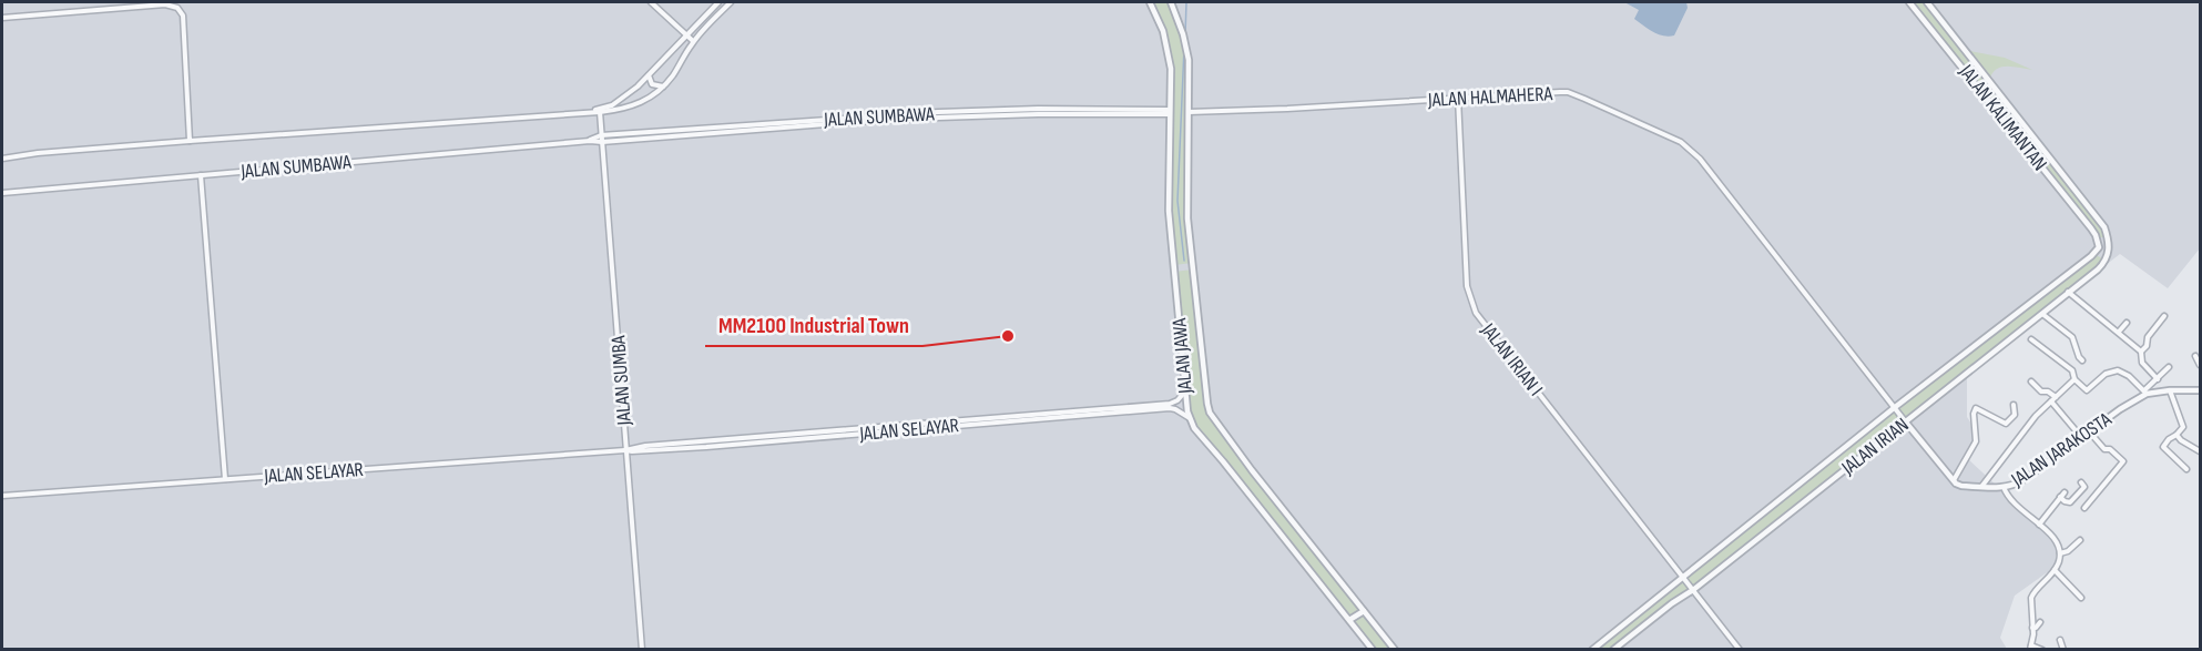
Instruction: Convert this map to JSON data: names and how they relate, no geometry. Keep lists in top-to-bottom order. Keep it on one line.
{"streets":{"street":["JALAN HALMAHERA","JALAN SUMBAWA","JALAN KALIMANTAN","JALAN JAWA","JALAN IRIAN I","JALAN SUMBA","JALAN SELAYAR","JALAN IRIAN","JALAN JARAKOSTA"]},"crossings":[["JALAN HALMAHERA","JALAN JAWA"],["JALAN HALMAHERA","JALAN IRIAN I"],["JALAN HALMAHERA","JALAN IRIAN"],["JALAN SUMBAWA","JALAN JAWA"],["JALAN SUMBAWA","JALAN SUMBA"],["JALAN JAWA","JALAN SELAYAR"],["JALAN IRIAN I","JALAN IRIAN"],["JALAN SUMBA","JALAN SELAYAR"]],"places":["MM2100 Industrial Town"]}
